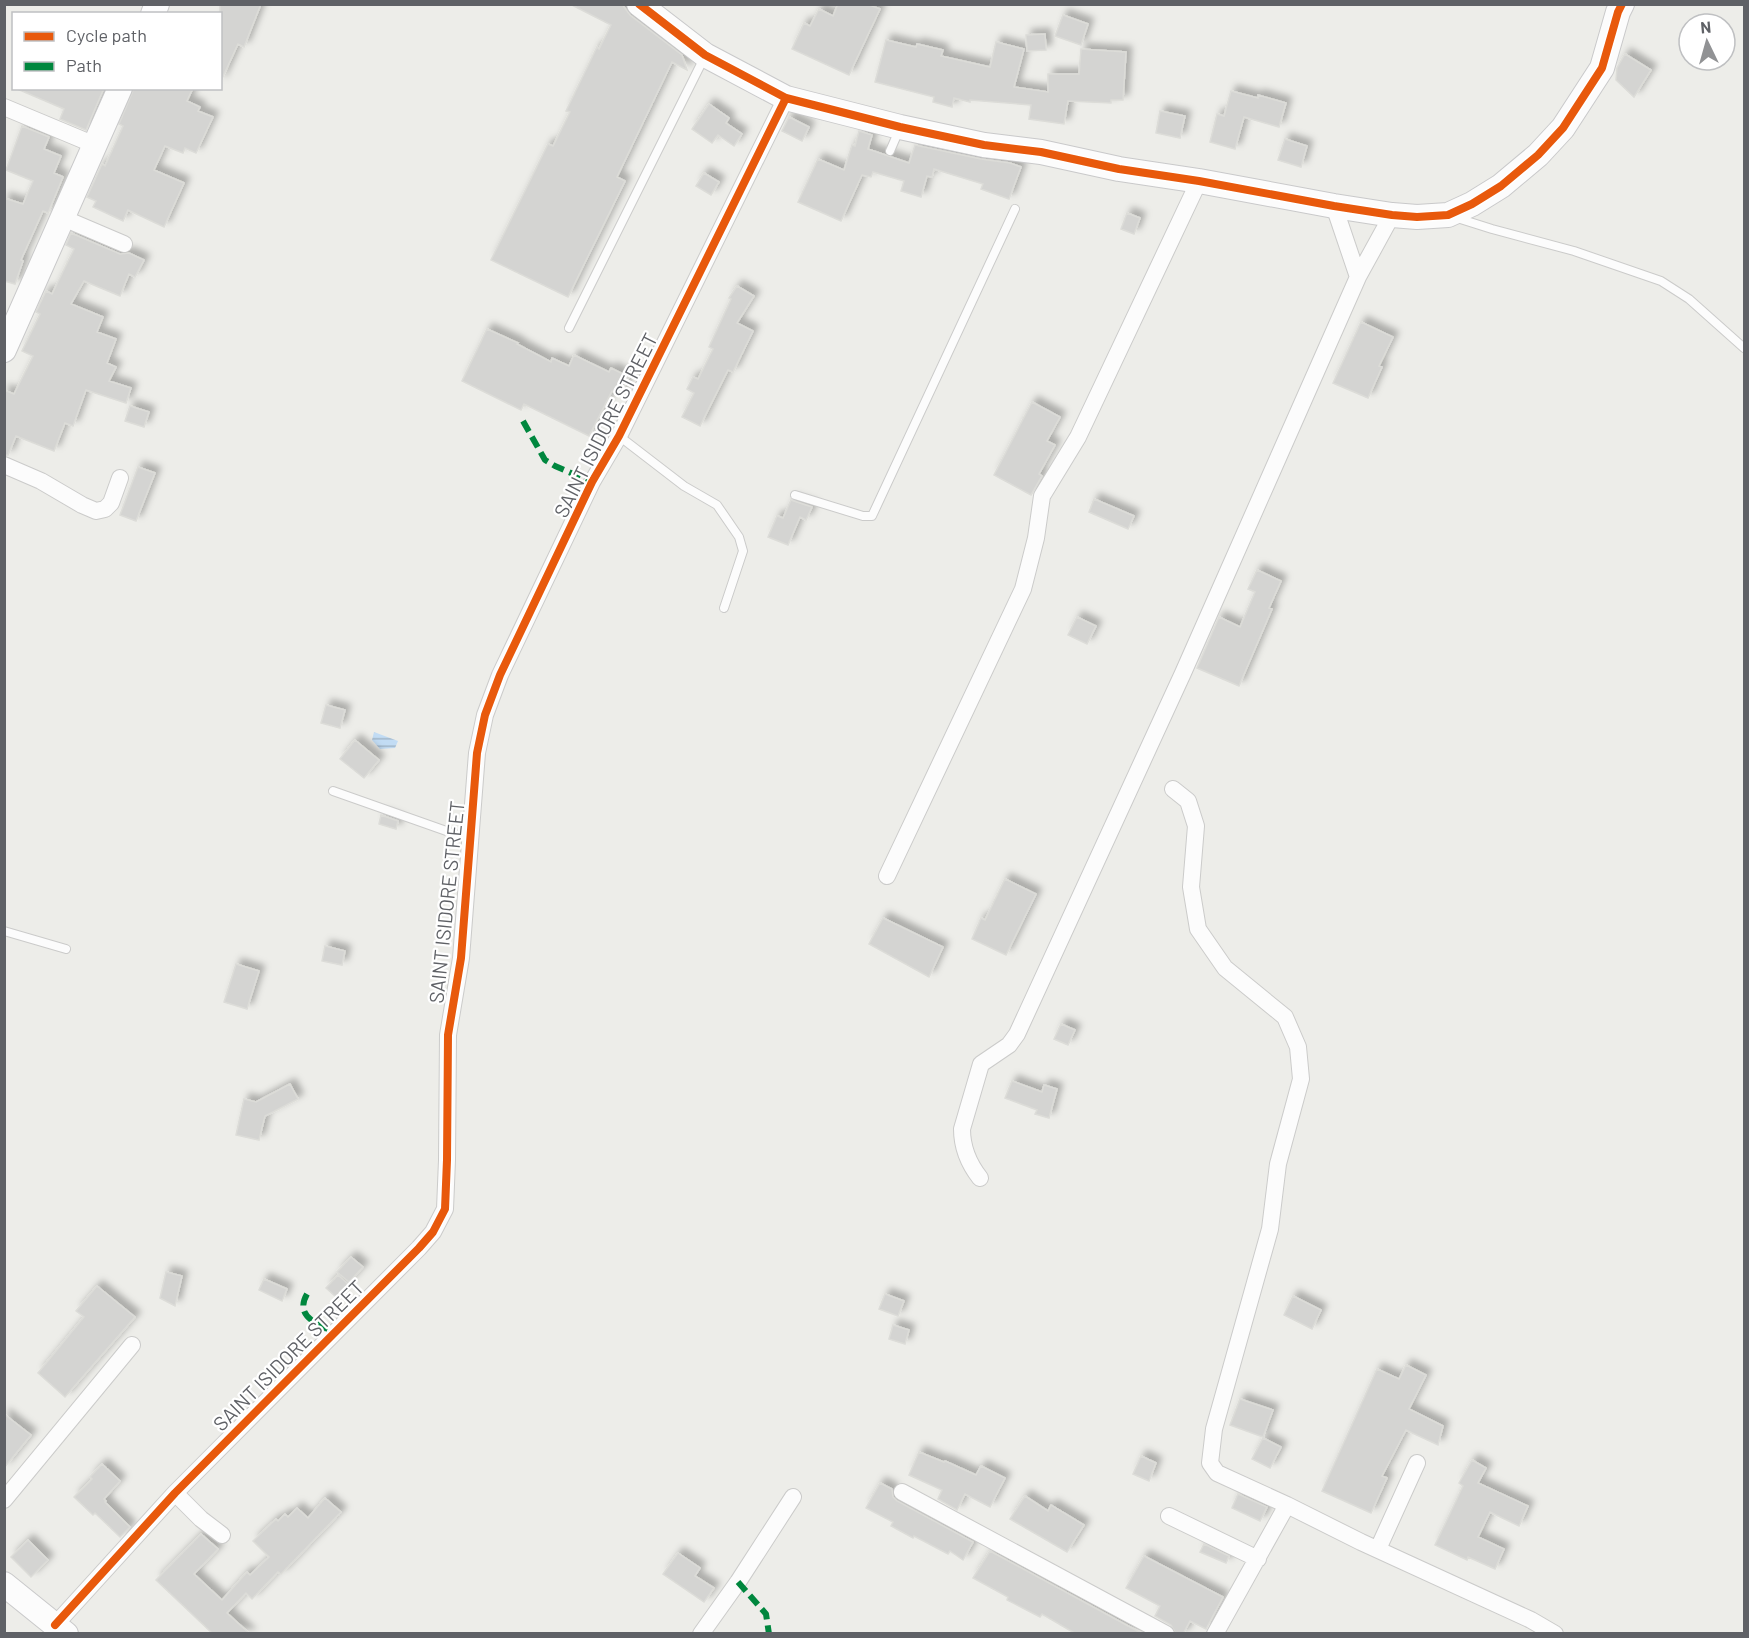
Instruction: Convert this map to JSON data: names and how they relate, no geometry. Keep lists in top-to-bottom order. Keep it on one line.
{"streets":{"street":["SAINT ISIDORE STREET"]},"legend":["Cycle path","Path"],"north":"top"}
